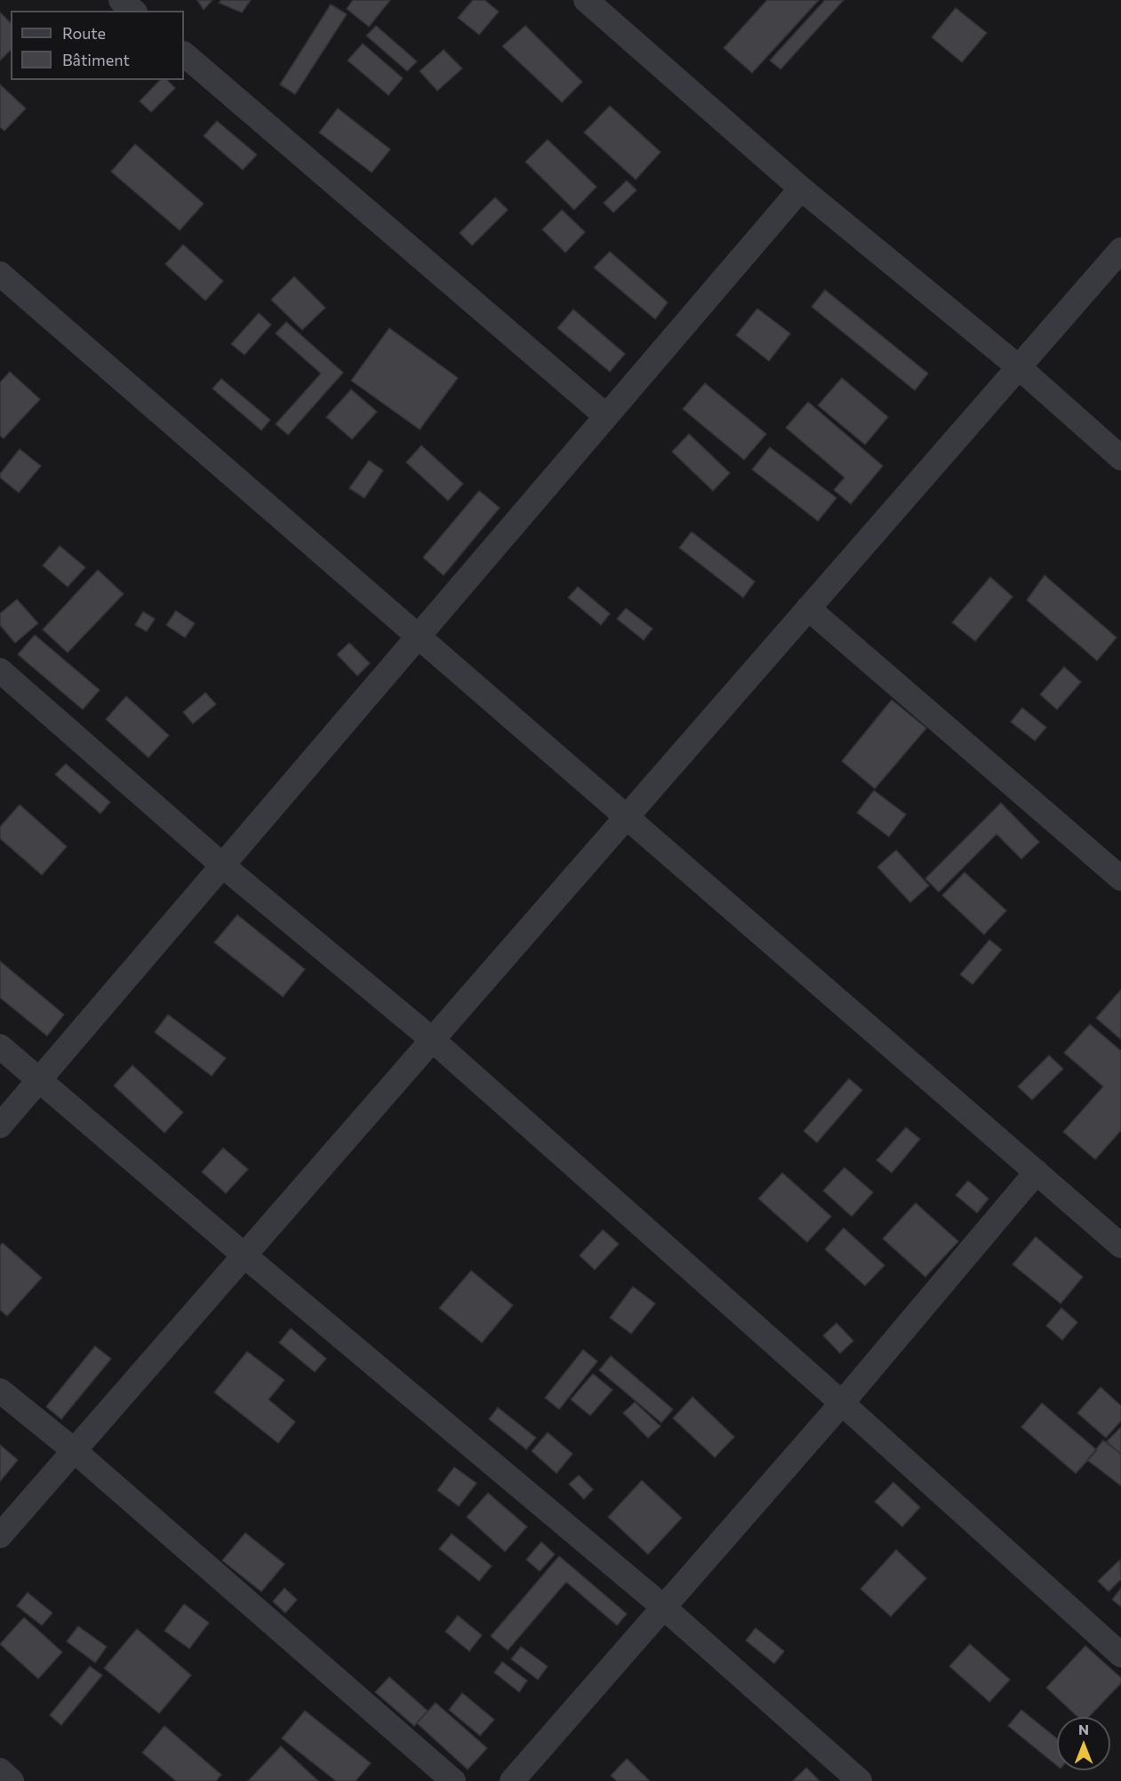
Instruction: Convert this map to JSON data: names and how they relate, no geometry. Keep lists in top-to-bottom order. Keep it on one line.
{"legend":["Route","Bâtiment"],"north":"top"}
